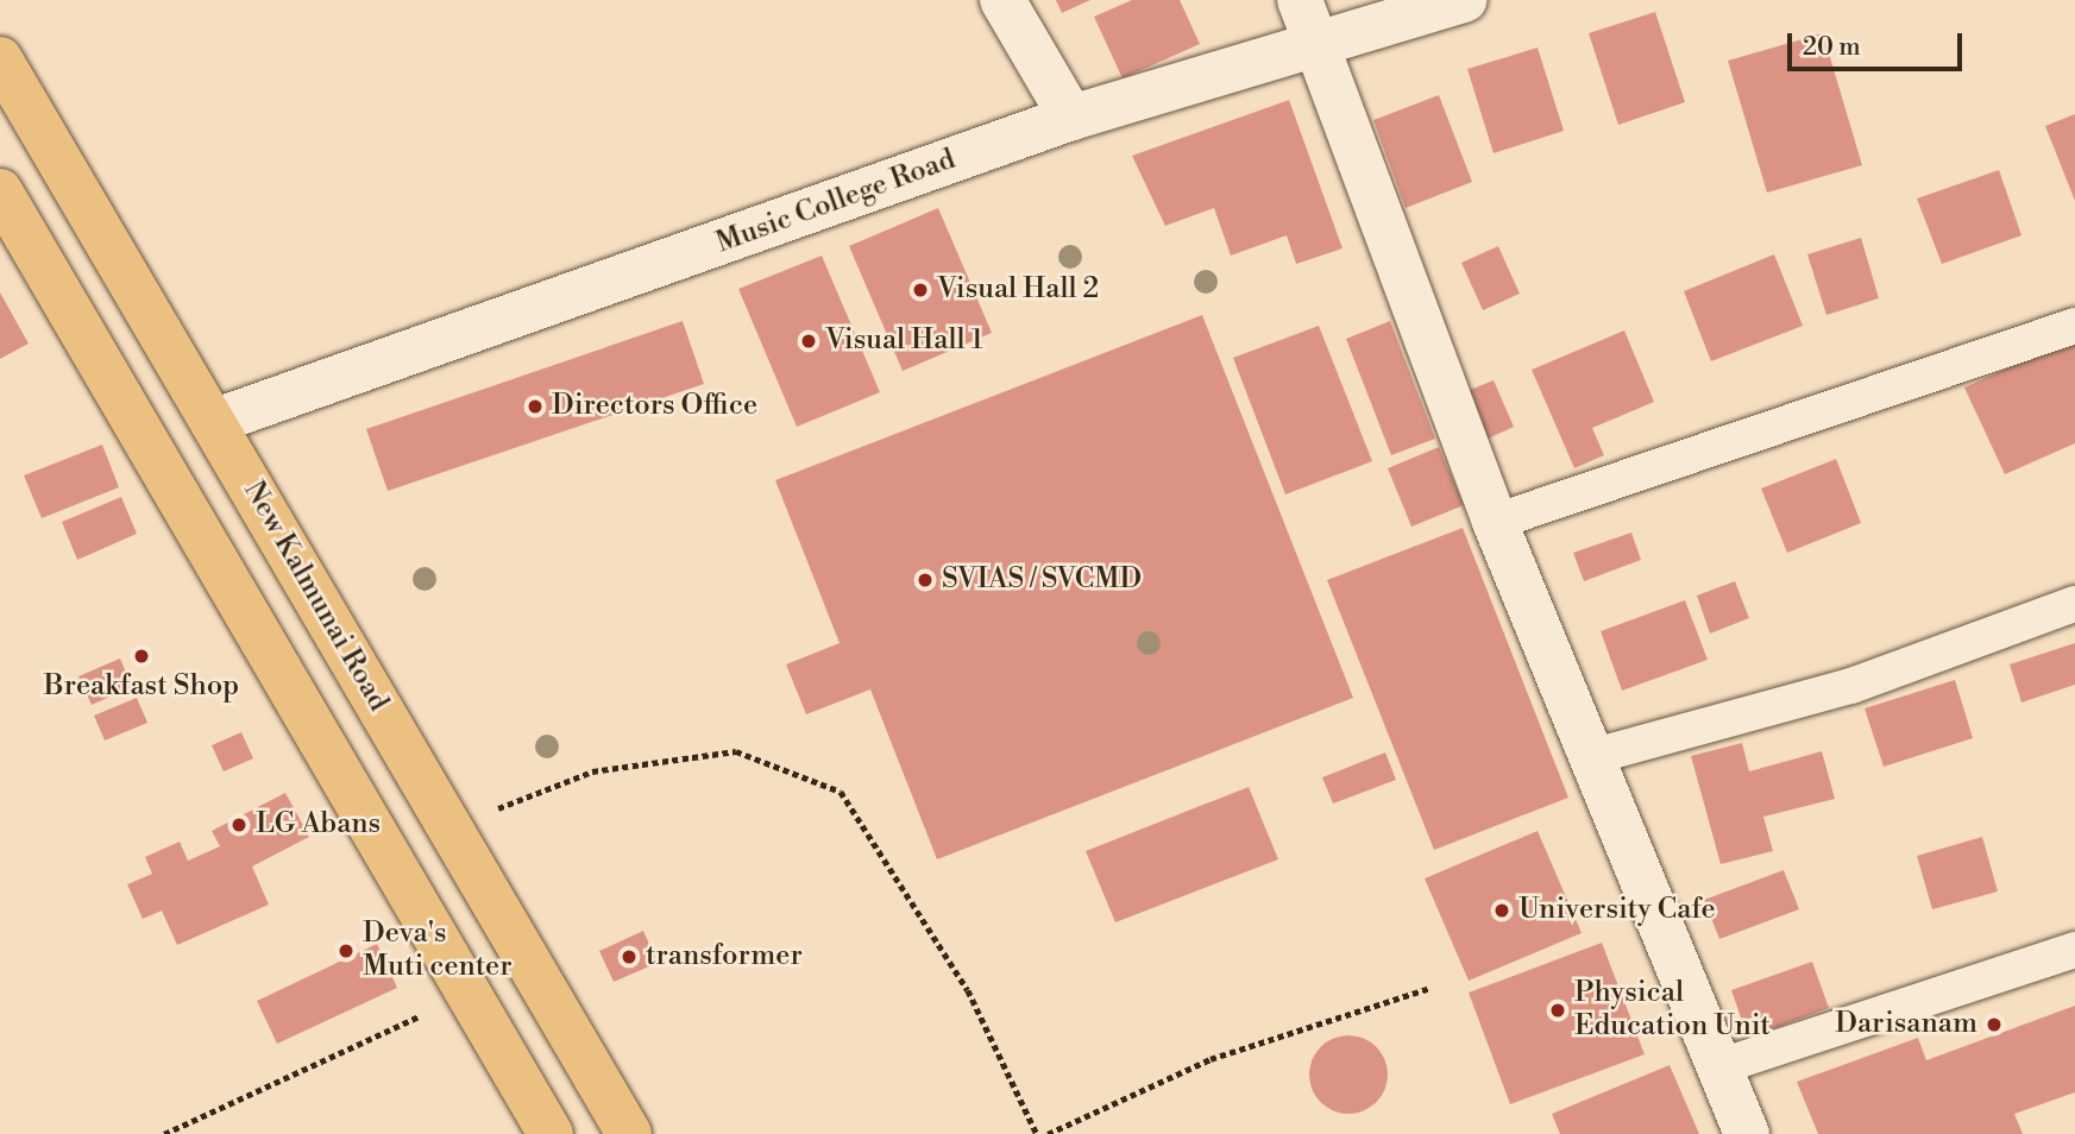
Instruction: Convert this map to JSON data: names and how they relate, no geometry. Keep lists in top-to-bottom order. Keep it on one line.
{"streets":{"highway":["New Kalmunai Road"],"street":["Music College Road"]},"crossings":[["Music College Road","New Kalmunai Road"]],"places":["Visual Hall 2","Visual Hall 1","Directors Office","SVIAS / SVCMD","Breakfast Shop","LG Abans","University Cafe","Deva's Muti center","transformer","Physical Education Unit","Darisanam"],"scale_bar":"20 m"}
